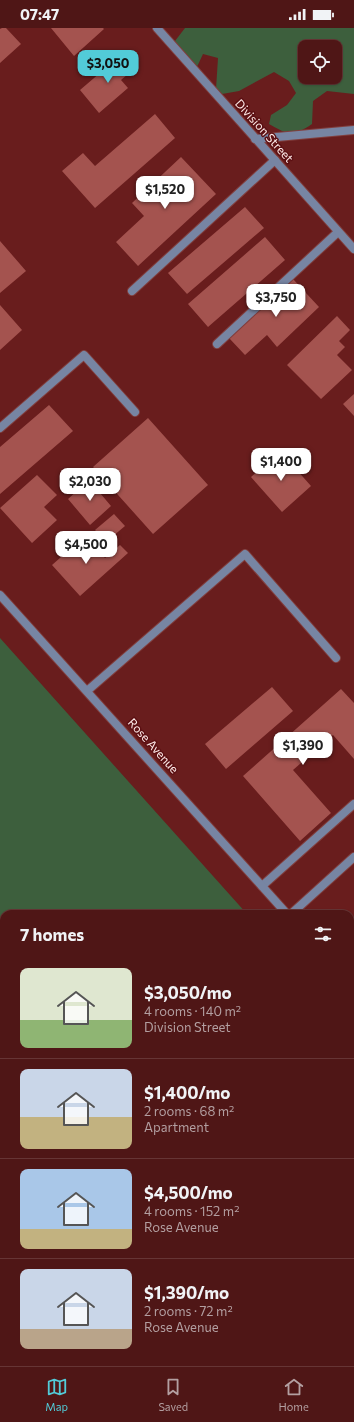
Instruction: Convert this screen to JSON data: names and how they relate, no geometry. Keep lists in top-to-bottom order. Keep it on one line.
{"streets":{"street":["Division Street","Rose Avenue"]},"page":{"status":"07:47","price":["$3,050","$1,520","$3,750","$1,400","$2,030","$4,500","$1,390"],"heading":"7 homes","list":[{"name":"$3,050/mo","note":"4 rooms · 140 m² · Division Street"},{"name":"$1,400/mo","note":"2 rooms · 68 m² · Apartment"},{"name":"$4,500/mo","note":"4 rooms · 152 m² · Rose Avenue"},{"name":"$1,390/mo","note":"2 rooms · 72 m² · Rose Avenue"}],"tabs":["Map","Saved","Home"]}}
